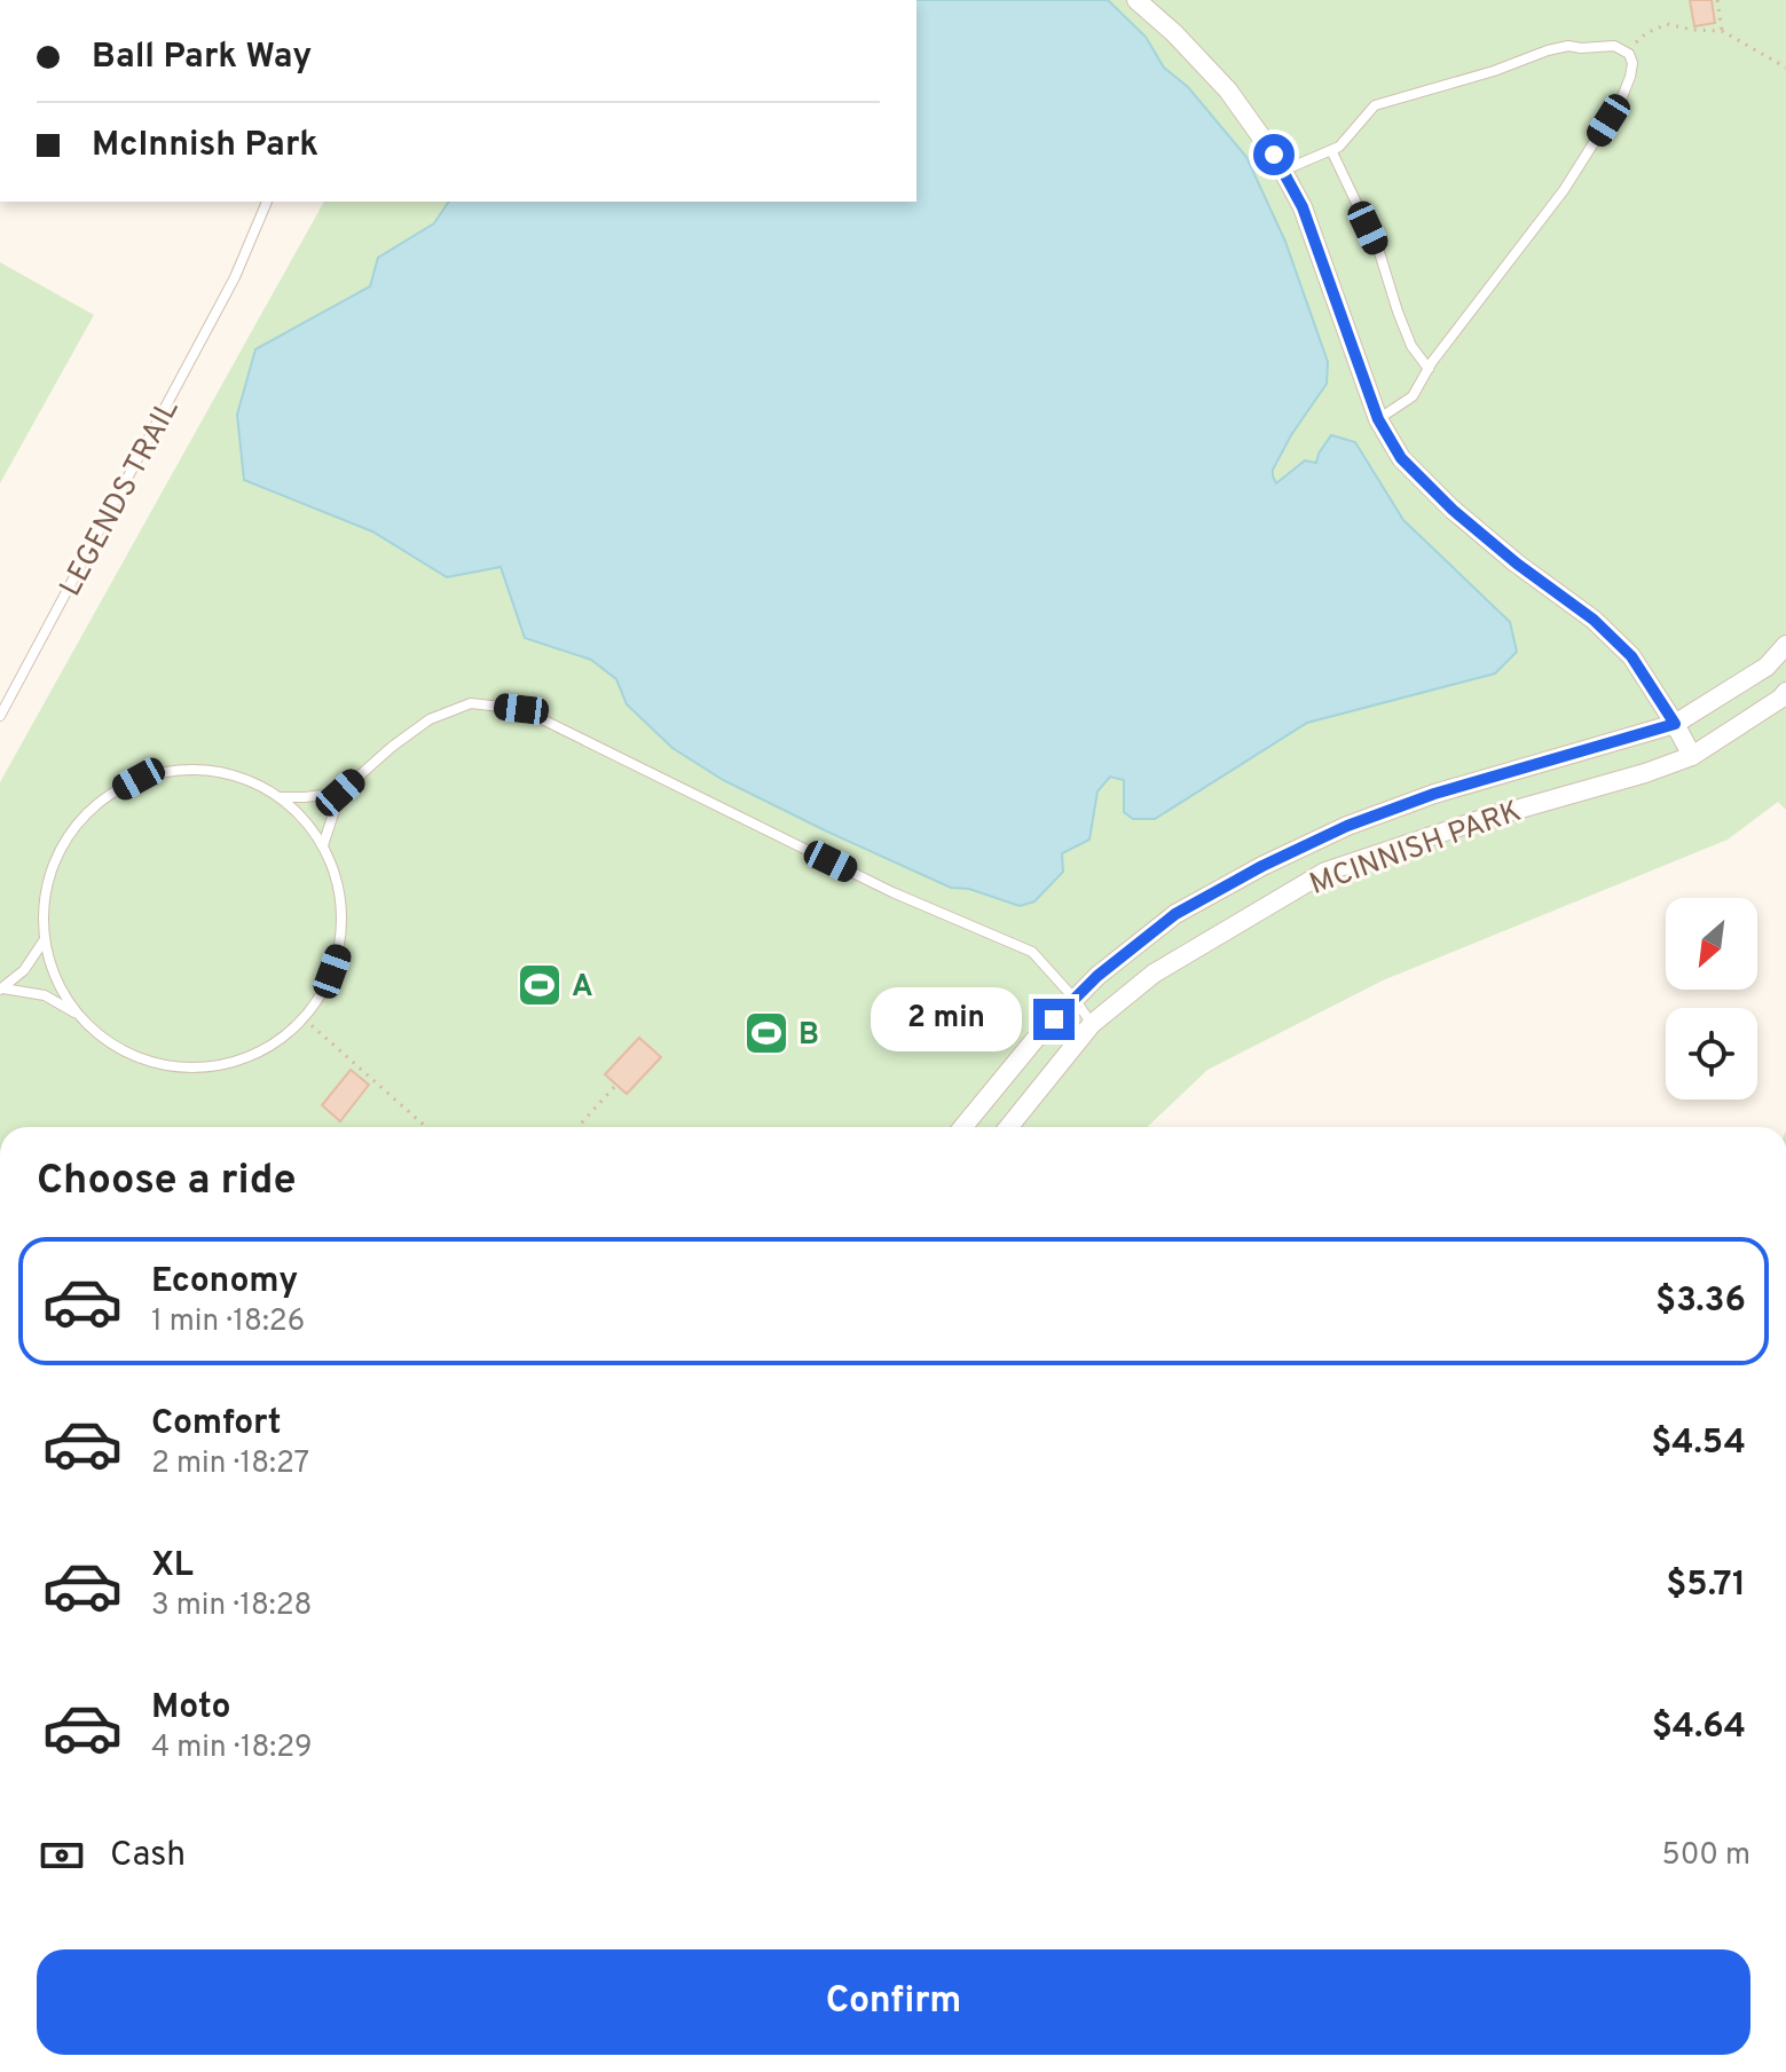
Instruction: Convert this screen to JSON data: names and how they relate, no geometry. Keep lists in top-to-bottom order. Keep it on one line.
{"streets":{"street":["MCINNISH PARK"],"lane":["LEGENDS TRAIL"]},"places":{"sports":["A","B"]},"north":"bottom left","page":{"banner":["Ball Park Way","McInnish Park"],"bubble":"2 min","heading":"Choose a ride","list":[{"name":"Economy","note":"1 min · 18:26","value":"$3.36"},{"name":"Comfort","note":"2 min · 18:27","value":"$4.54"},{"name":"XL","note":"3 min · 18:28","value":"$5.71"},{"name":"Moto","note":"4 min · 18:29","value":"$4.64"}],"pay":["Cash","500 m"],"buttons":"Confirm"}}
